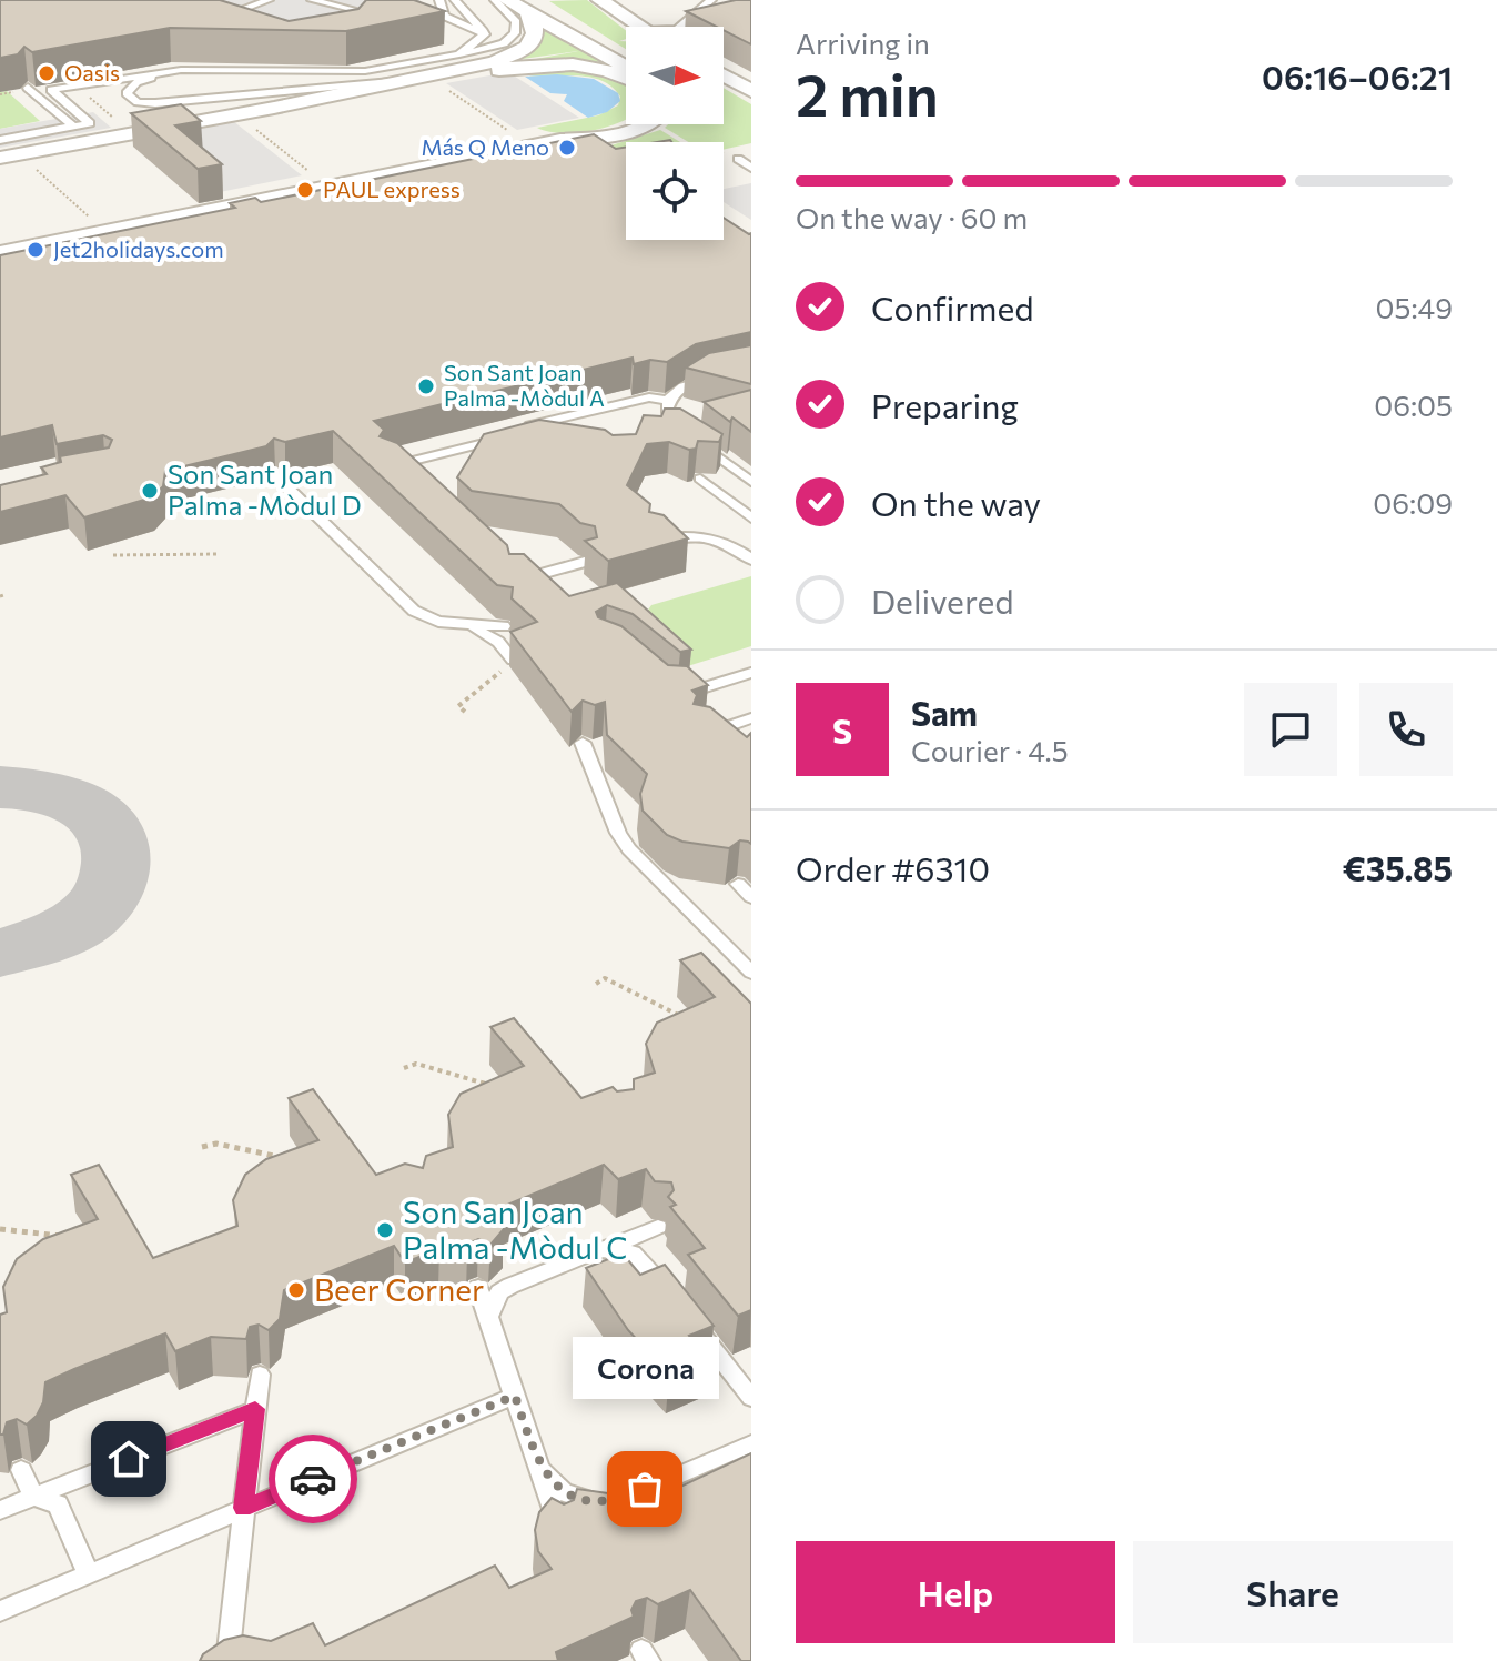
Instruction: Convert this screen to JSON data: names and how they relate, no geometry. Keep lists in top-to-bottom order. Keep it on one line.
{"places":["Oasis","Más Q Meno","PAUL express","Jet2holidays.com","Son Sant Joan Palma -Mòdul A","Son Sant Joan Palma -Mòdul D","Son San Joan Palma -Mòdul C","Beer Corner","Corona"],"north":"right","page":{"heading":["2 min","Arriving in","06:16–06:21"],"panel":["Sam","Courier · 4.5","Order #6310","€35.85"],"bar":"On the way · 60 m","list":[["Confirmed","05:49"],["Preparing","06:05"],["On the way","06:09"],"Delivered"],"round":"S","bubble":"Corona","buttons":["Help","Share"]}}
